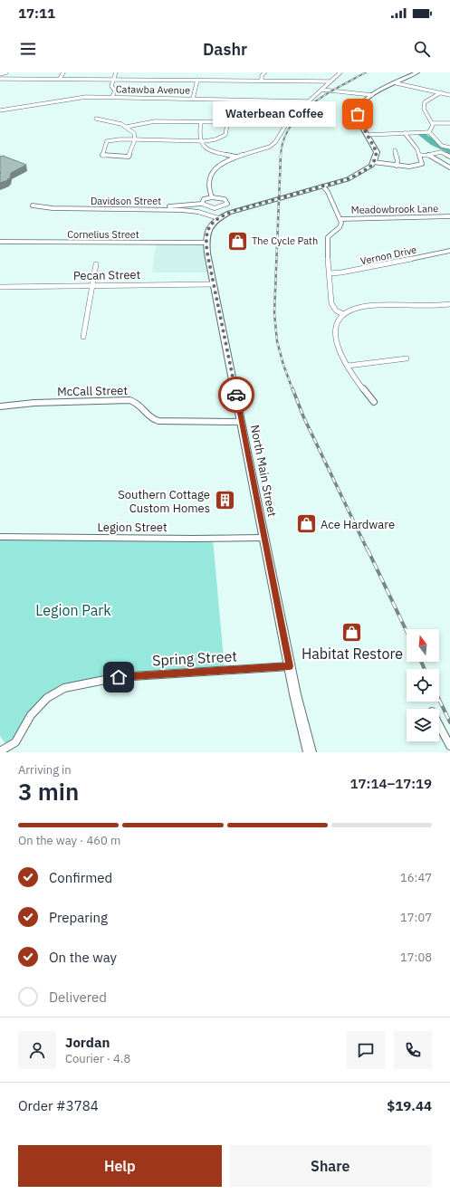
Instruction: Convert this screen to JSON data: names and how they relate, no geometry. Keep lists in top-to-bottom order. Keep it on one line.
{"streets":{"main road":["North Main Street"],"street":["Catawba Avenue","Davidson Street","Meadowbrook Lane","Cornelius Street","Vernon Drive","Pecan Street","McCall Street","Legion Street","Spring Street"]},"crossings":[["Davidson Street","North Main Street"],["Cornelius Street","North Main Street"],["Pecan Street","North Main Street"],["McCall Street","North Main Street"],["North Main Street","Legion Street"],["North Main Street","Spring Street"]],"parks":["Legion Park"],"places":{"other":["Waterbean Coffee"],"shop":["The Cycle Path","Ace Hardware","Habitat Restore"],"building":["Southern Cottage Custom Homes"]},"north":"top","page":{"status":"17:11","header":"Dashr","bubble":"Waterbean Coffee","heading":["3 min","Arriving in","17:14–17:19"],"panel":["Jordan","Courier · 4.8","Order #3784","$19.44"],"bar":"On the way · 460 m","list":[["Confirmed","16:47"],["Preparing","17:07"],["On the way","17:08"],"Delivered"],"buttons":["Help","Share"]}}
